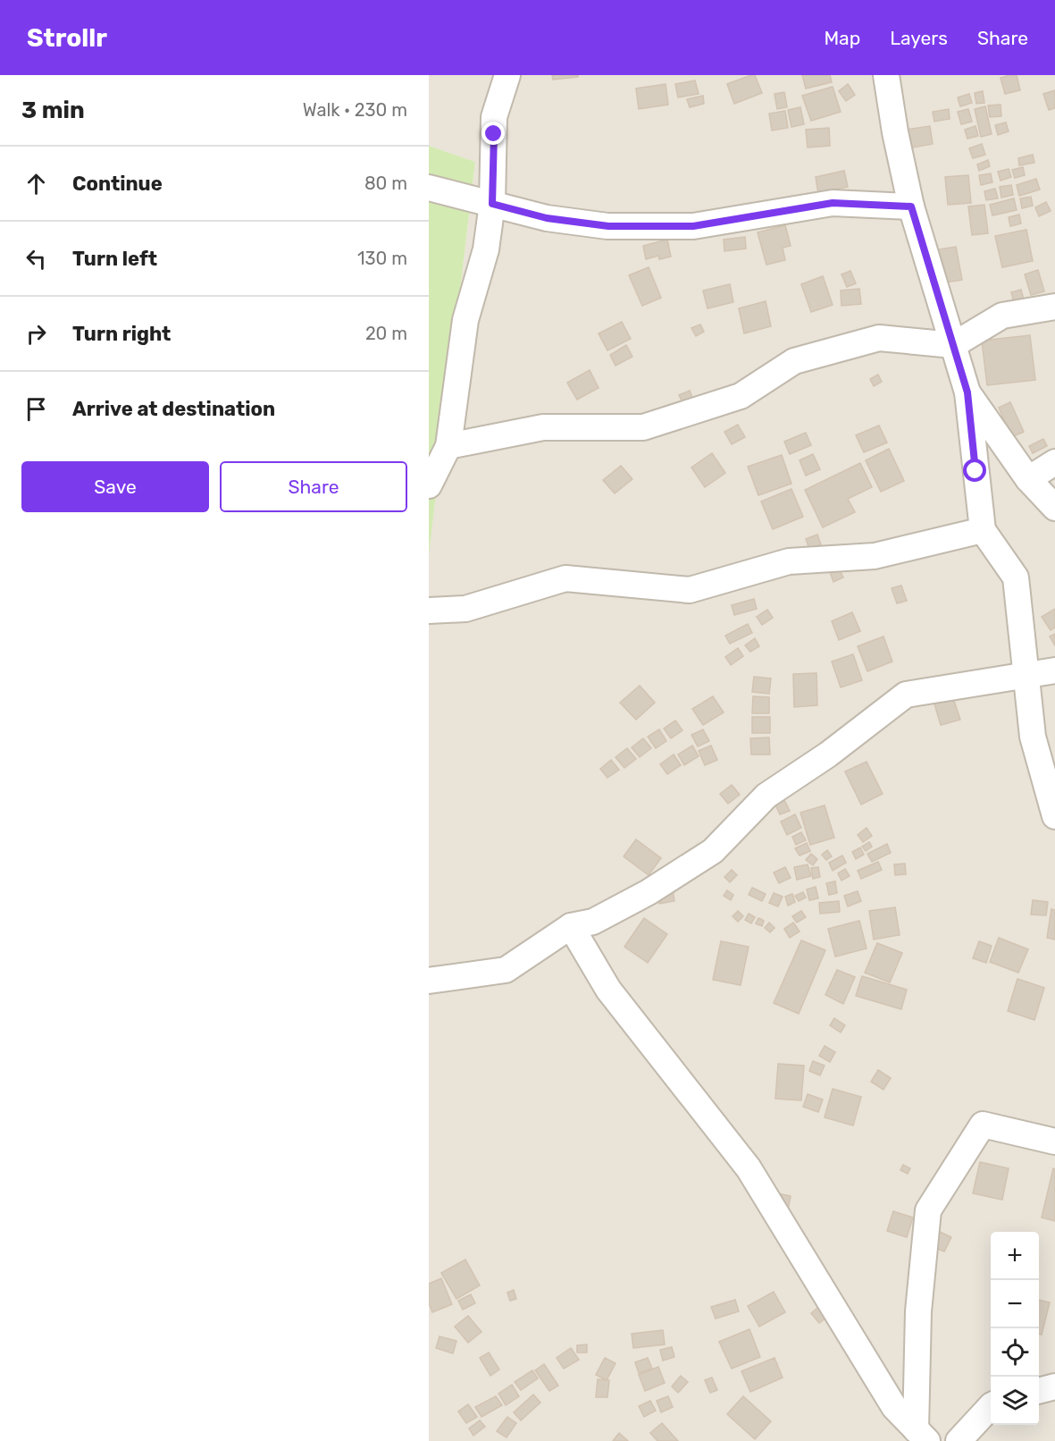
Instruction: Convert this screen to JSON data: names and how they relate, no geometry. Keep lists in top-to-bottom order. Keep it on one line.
{"page":{"header":"Strollr","nav":["Map","Layers","Share"],"heading":["3 min","Walk · 230 m"],"list":[["Continue","80 m"],["Turn left","130 m"],["Turn right","20 m"],"Arrive at destination"],"buttons":["Save","Share"],"map_buttons":["+","−"]}}
